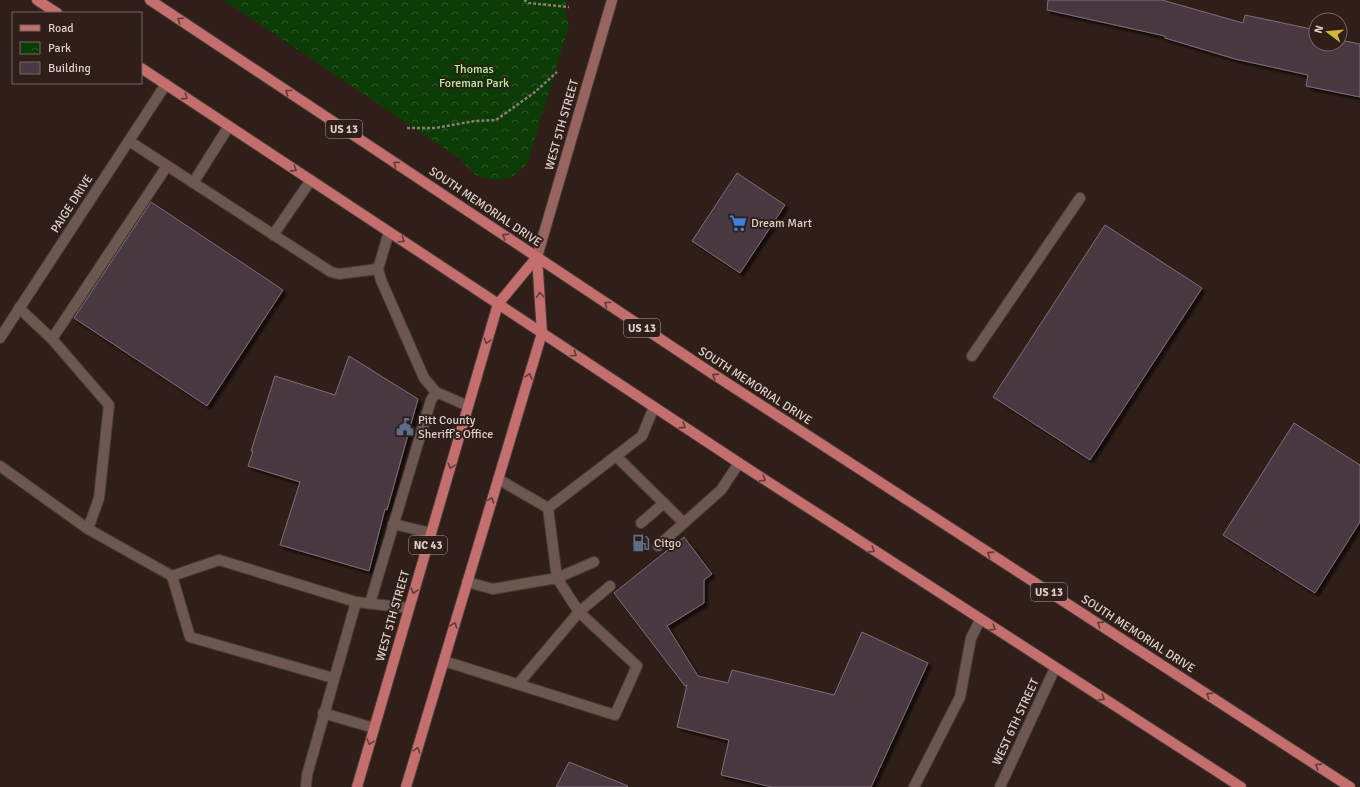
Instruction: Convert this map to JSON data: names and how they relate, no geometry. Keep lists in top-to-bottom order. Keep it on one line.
{"streets":{"main road":["WEST 5TH STREET","US 13","SOUTH MEMORIAL DRIVE","NC 43"],"street":["PAIGE DRIVE","WEST 6TH STREET"]},"crossings":[["WEST 5TH STREET","SOUTH MEMORIAL DRIVE"]],"parks":["Thomas Foreman Park"],"places":{"supermarket":["Dream Mart"],"public building":["Pitt County Sheriff's Office"],"fuel station":["Citgo"]},"legend":["Road","Park","Building"],"north":"left"}
